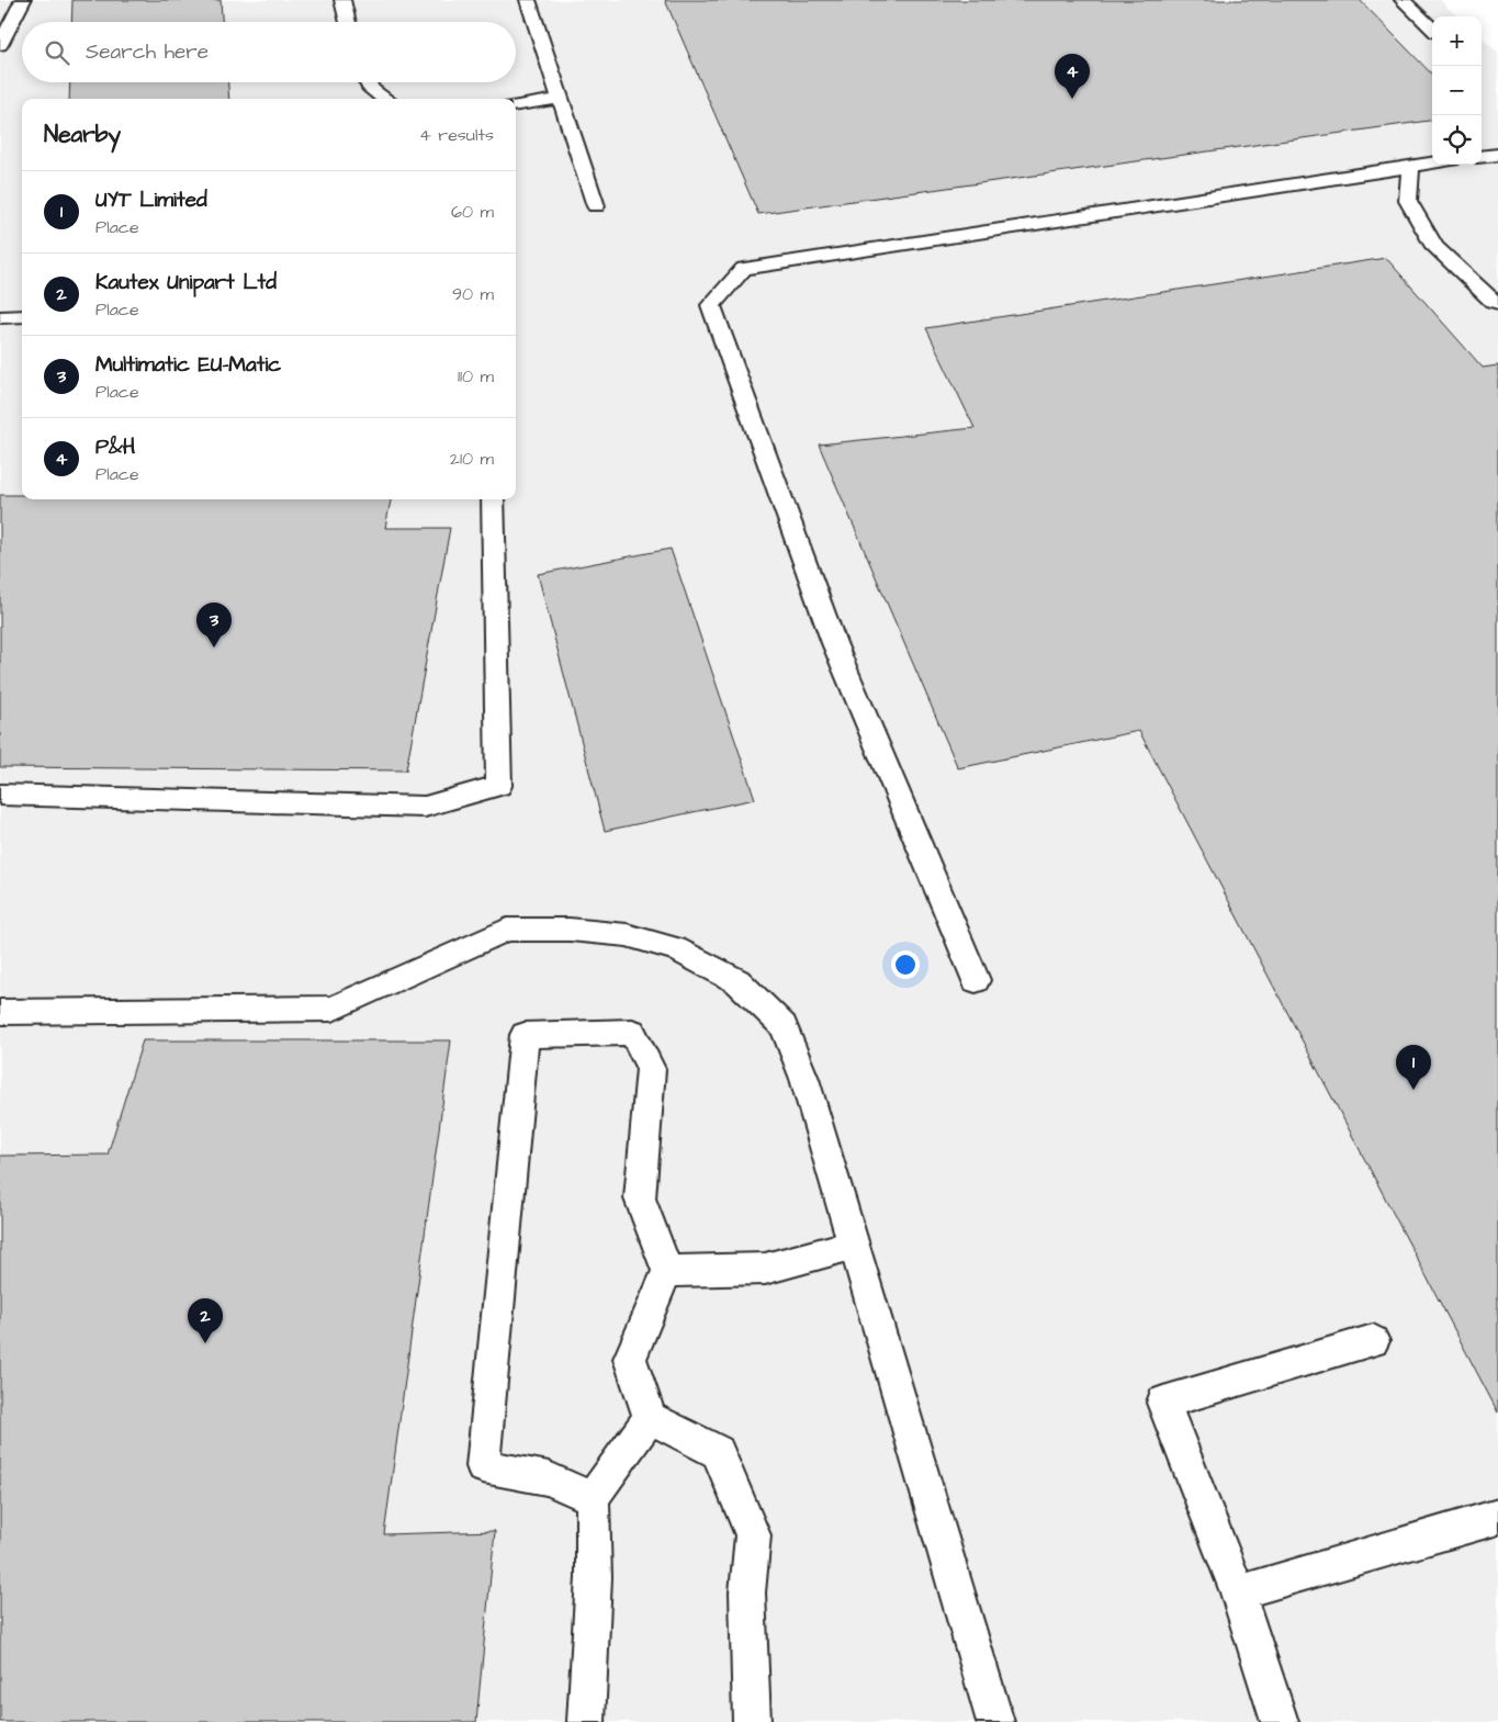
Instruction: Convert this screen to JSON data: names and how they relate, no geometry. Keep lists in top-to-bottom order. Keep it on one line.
{"page":{"map_buttons":["+","−"],"search":"Search here","pins":["4","3","1","2"],"heading":["Nearby","4 results"],"list":[{"mark":"1","name":"UYT Limited","note":"Place","value":"60 m"},{"mark":"2","name":"Kautex Unipart Ltd","note":"Place","value":"90 m"},{"mark":"3","name":"Multimatic EU-Matic","note":"Place","value":"110 m"},{"mark":"4","name":"P&H","note":"Place","value":"210 m"}]}}
